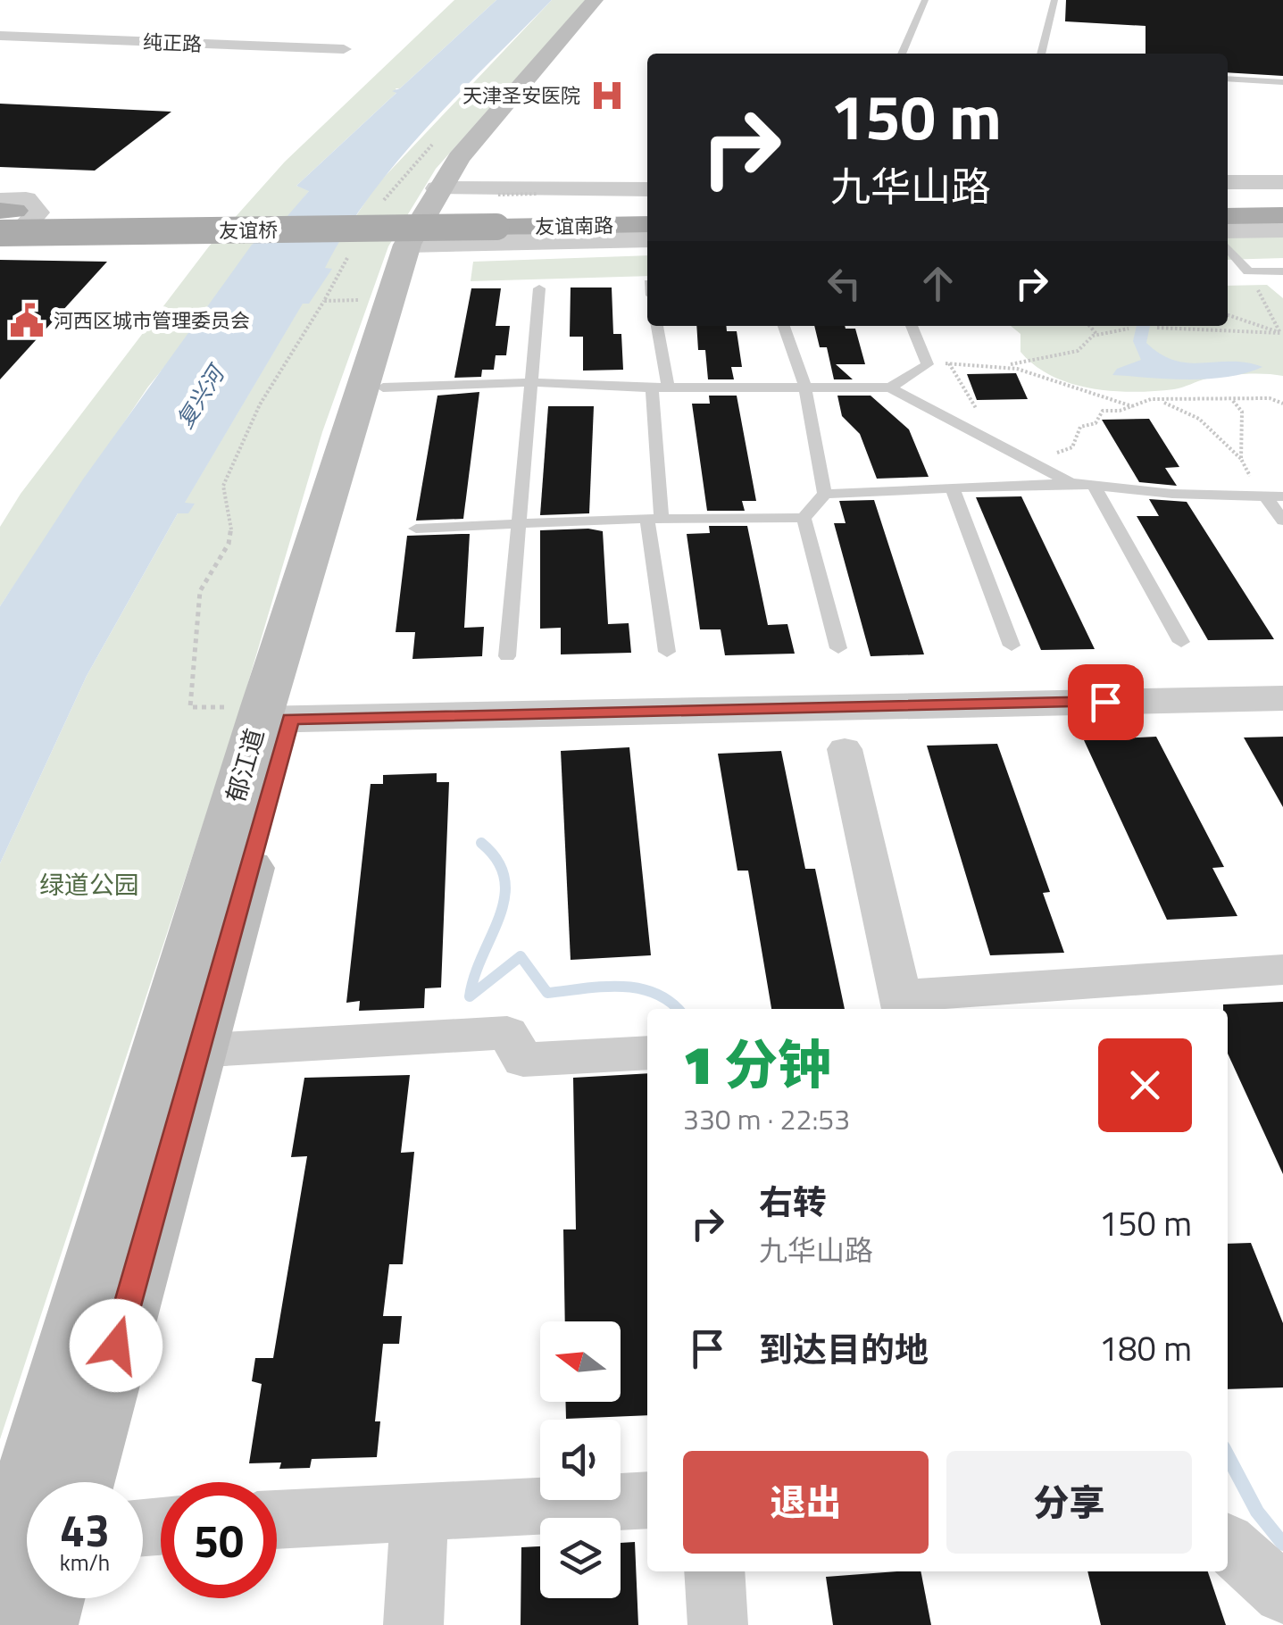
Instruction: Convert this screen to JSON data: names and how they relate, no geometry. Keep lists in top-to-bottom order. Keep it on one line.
{"streets":{"main road":["友谊南路","友谊桥","郁江道"],"street":["纯正路"]},"crossings":[["友谊南路","友谊桥"]],"water":["复兴河"],"parks":["绿道公园"],"places":{"hospital":["天津圣安医院"],"public building":["河西区城市管理委员会"]},"north":"left","page":{"turn":["150 m","九华山路"],"heading":["1 分钟","330 m · 22:53"],"list":[{"name":"右转","note":"九华山路","value":"150 m"},{"name":"到达目的地","value":"180 m"}],"buttons":["退出","分享"],"speed":"43 km/h","limit":"50"}}
